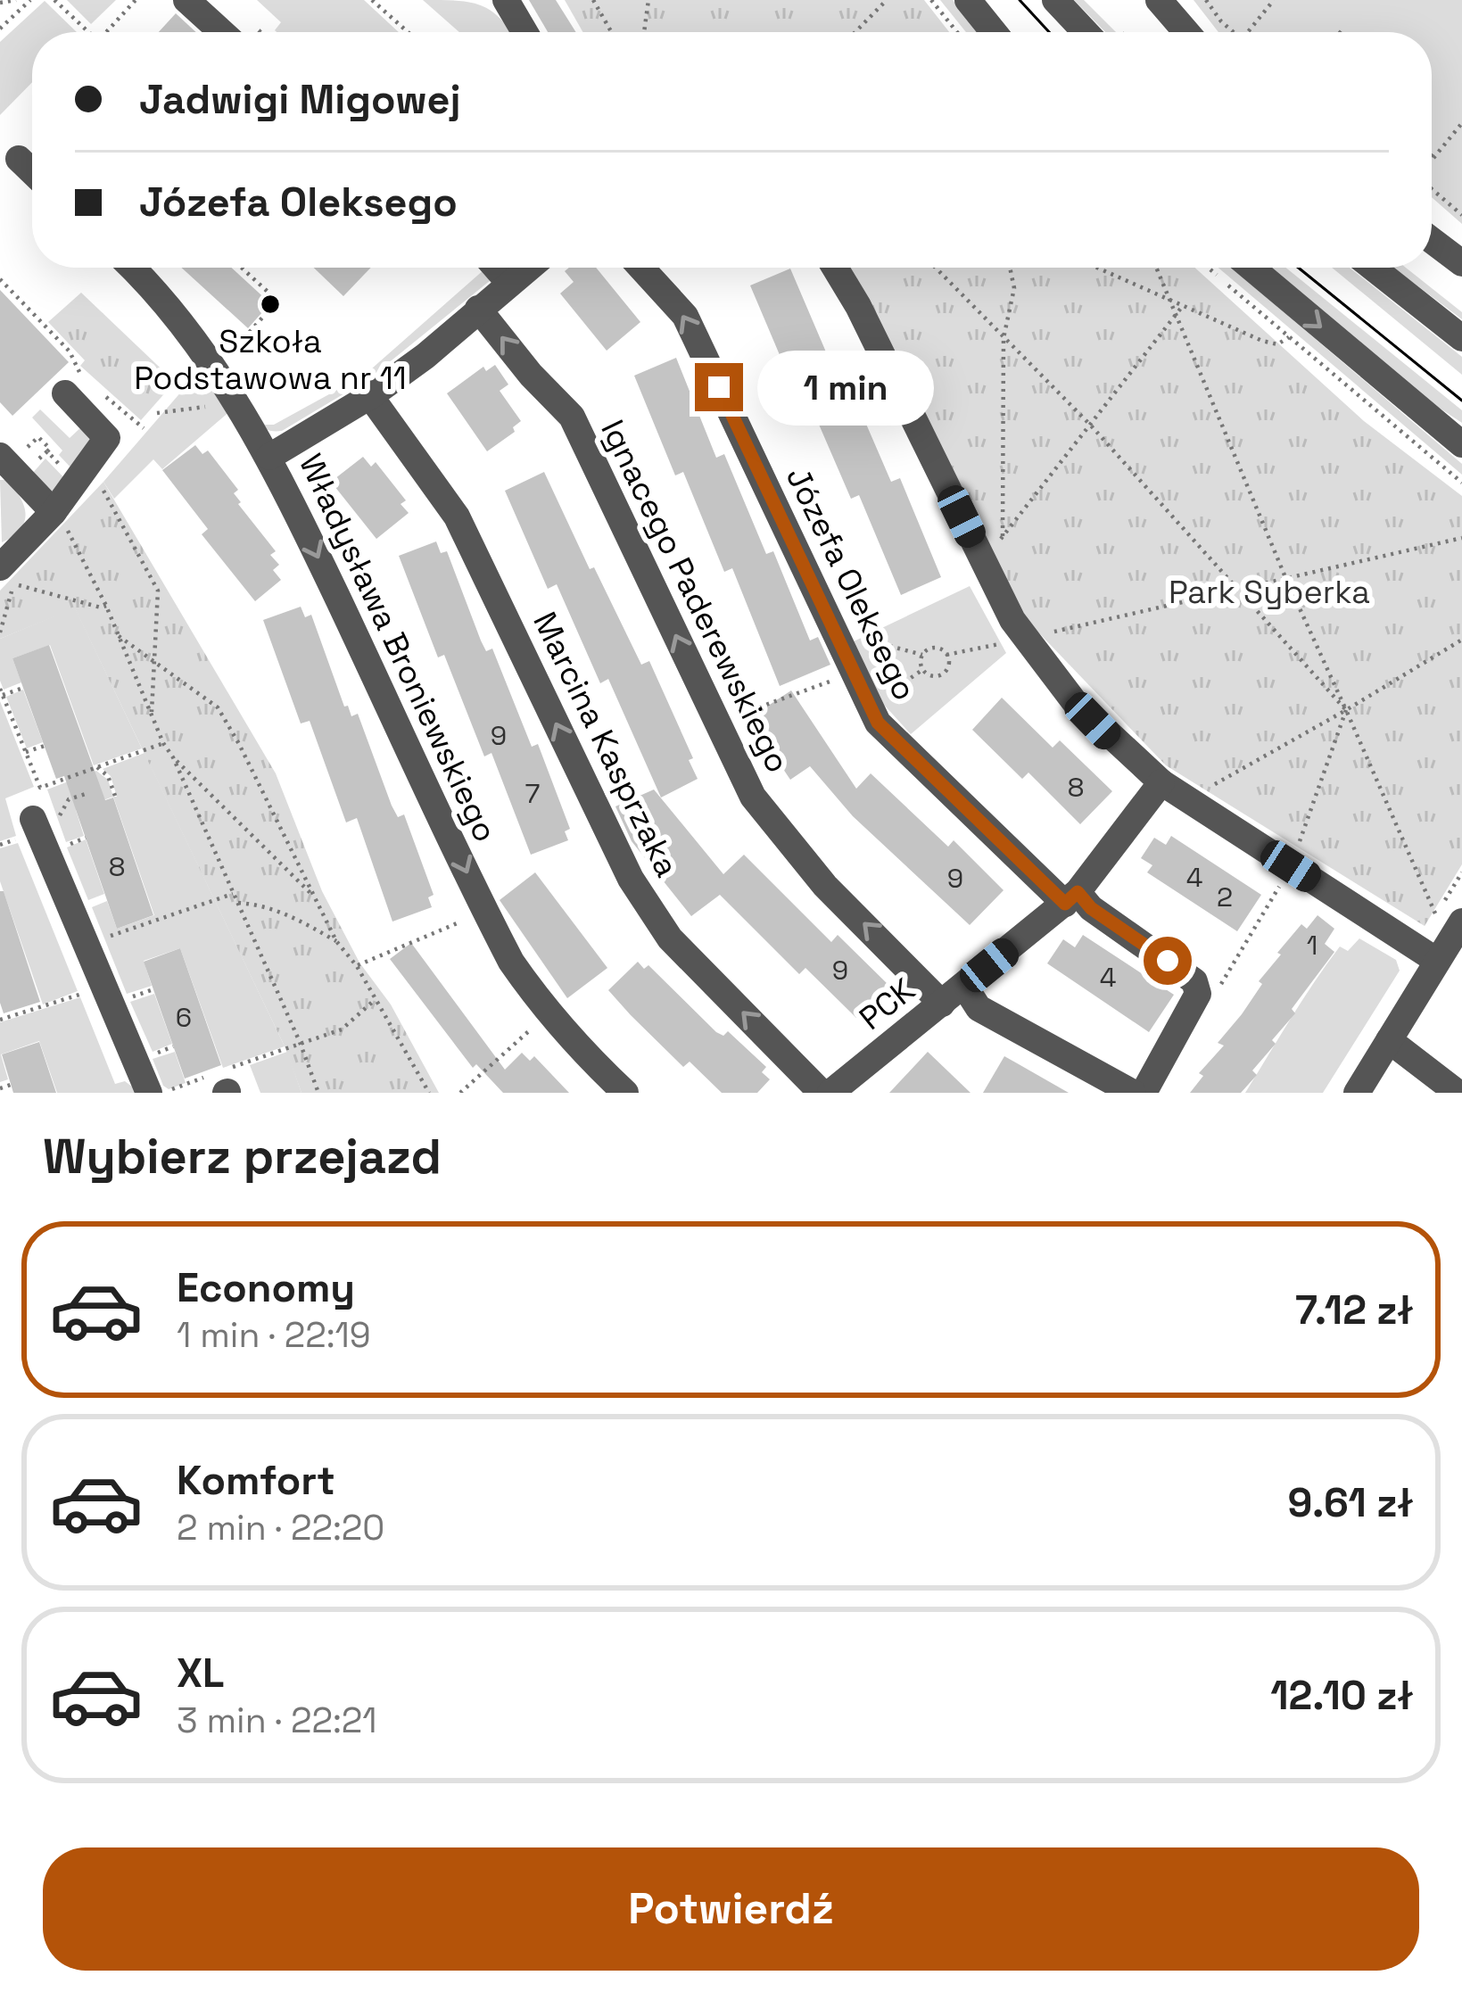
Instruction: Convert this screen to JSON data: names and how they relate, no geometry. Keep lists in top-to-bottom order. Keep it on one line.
{"streets":{"street":["Józefa Oleksego","Ignacego Paderewskiego","Władysława Broniewskiego","Marcina Kasprzaka","PCK"]},"crossings":[["Józefa Oleksego","PCK"],["Ignacego Paderewskiego","Władysława Broniewskiego"],["Ignacego Paderewskiego","PCK"],["Władysława Broniewskiego","Marcina Kasprzaka"]],"one_way":["Ignacego Paderewskiego","Władysława Broniewskiego","Marcina Kasprzaka"],"parks":["Park Syberka"],"places":["Szkoła Podstawowa nr 11"],"house_numbers":["9","8","7","8","4","9","2","1","9","4","6"],"page":{"banner":["Jadwigi Migowej","Józefa Oleksego"],"bubble":"1 min","heading":"Wybierz przejazd","list":[{"name":"Economy","note":"1 min · 22:19","value":"7.12 zł"},{"name":"Komfort","note":"2 min · 22:20","value":"9.61 zł"},{"name":"XL","note":"3 min · 22:21","value":"12.10 zł"}],"buttons":"Potwierdź"}}
